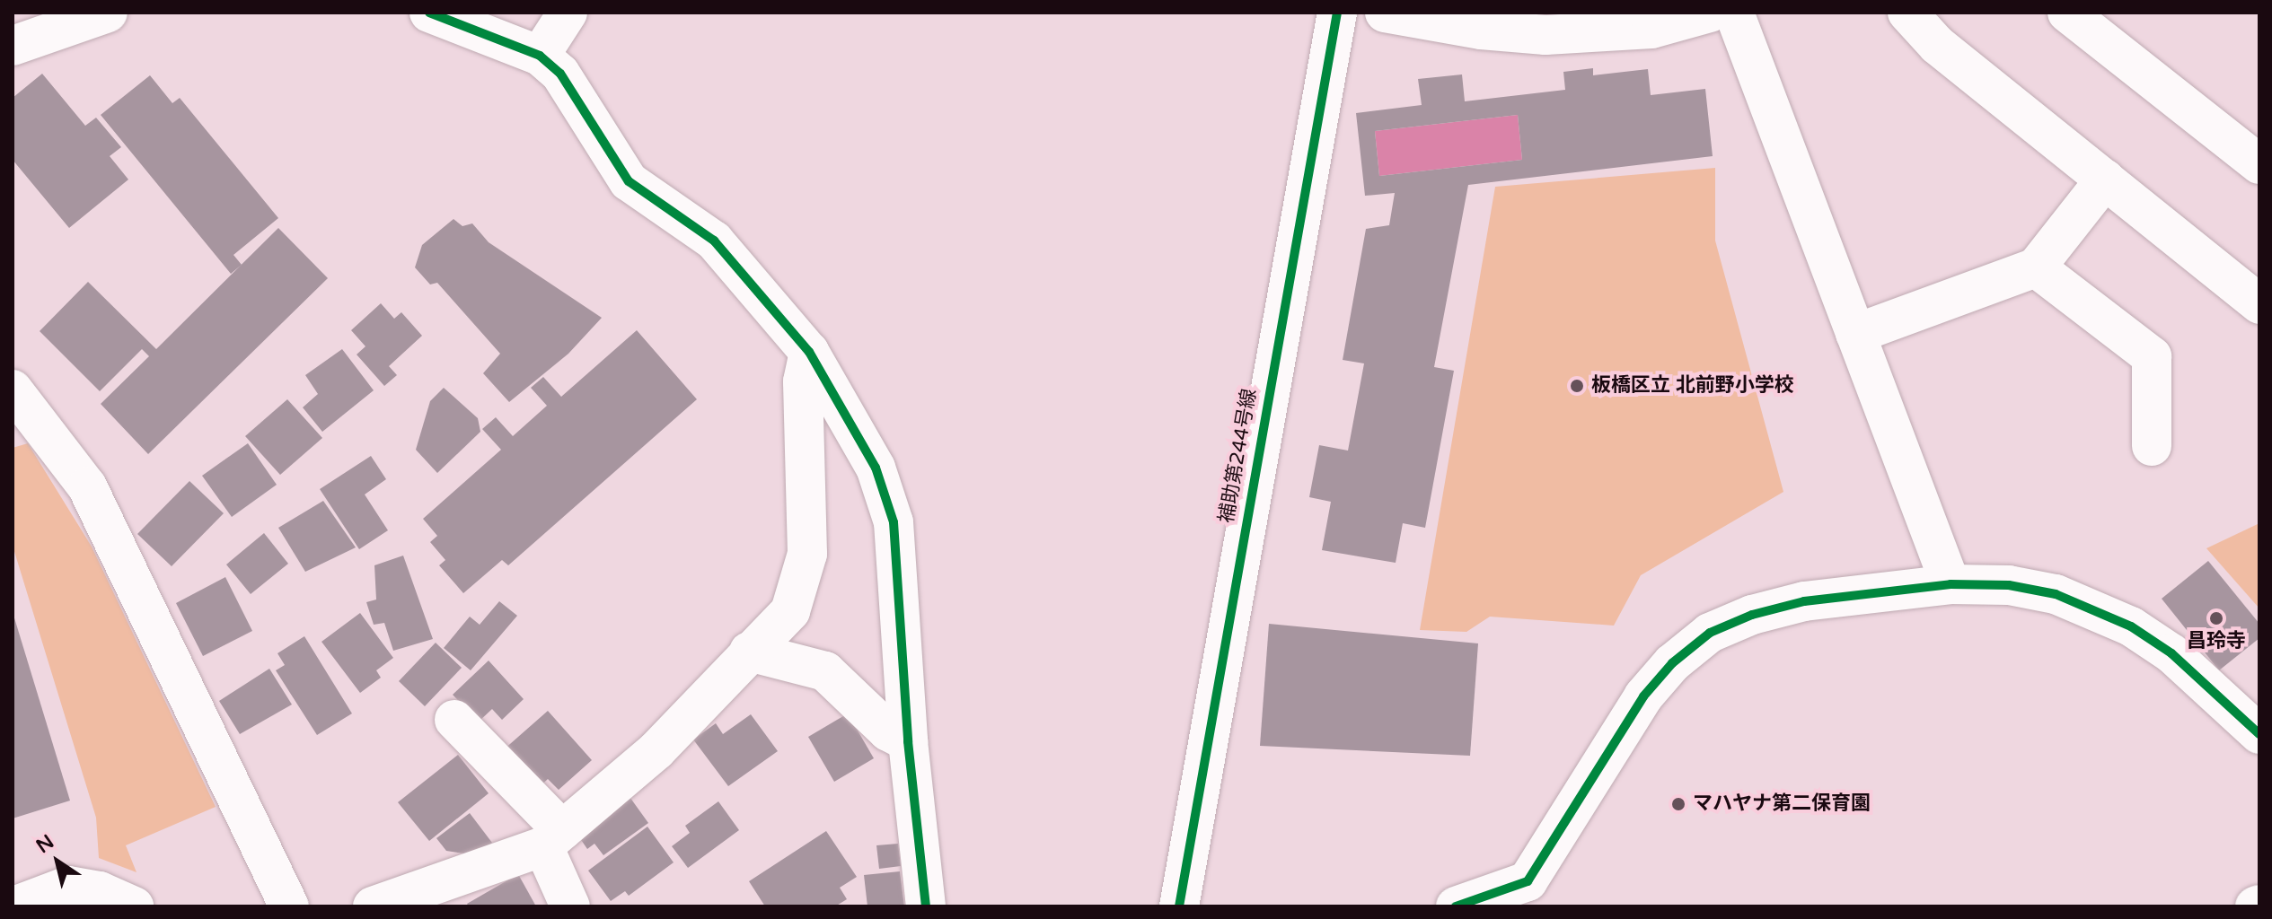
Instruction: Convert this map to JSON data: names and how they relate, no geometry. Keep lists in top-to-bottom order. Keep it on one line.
{"streets":{"street":["補助第244号線"]},"places":["板橋区立 北前野小学校","昌玲寺","マハヤナ第二保育園"],"north":"top left"}
